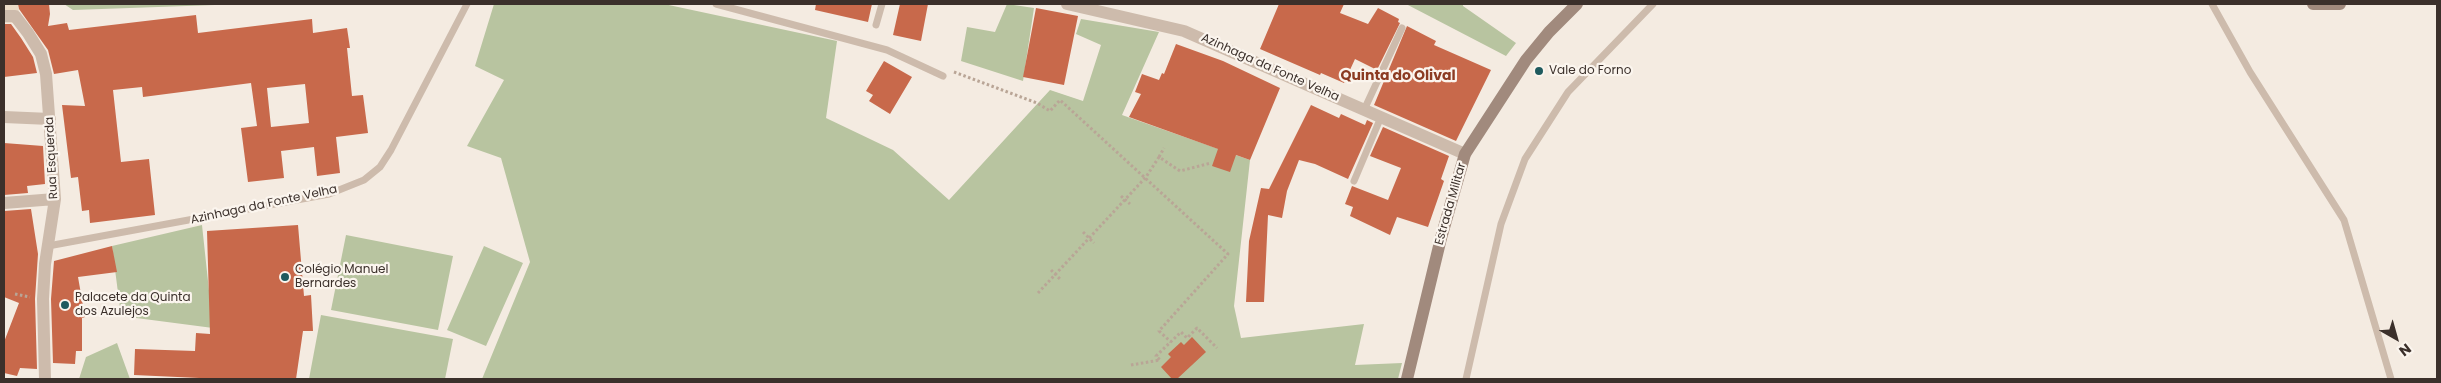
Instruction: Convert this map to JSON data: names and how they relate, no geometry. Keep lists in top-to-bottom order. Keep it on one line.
{"streets":{"street":["Azinhaga da Fonte Velha","Rua Esquerda","Estrada Militar"]},"crossings":[["Azinhaga da Fonte Velha","Rua Esquerda"],["Azinhaga da Fonte Velha","Estrada Militar"]],"districts":["Quinta do Olival"],"places":["Vale do Forno","Colégio Manuel Bernardes","Palacete da Quinta dos Azulejos"],"north":"bottom right"}
